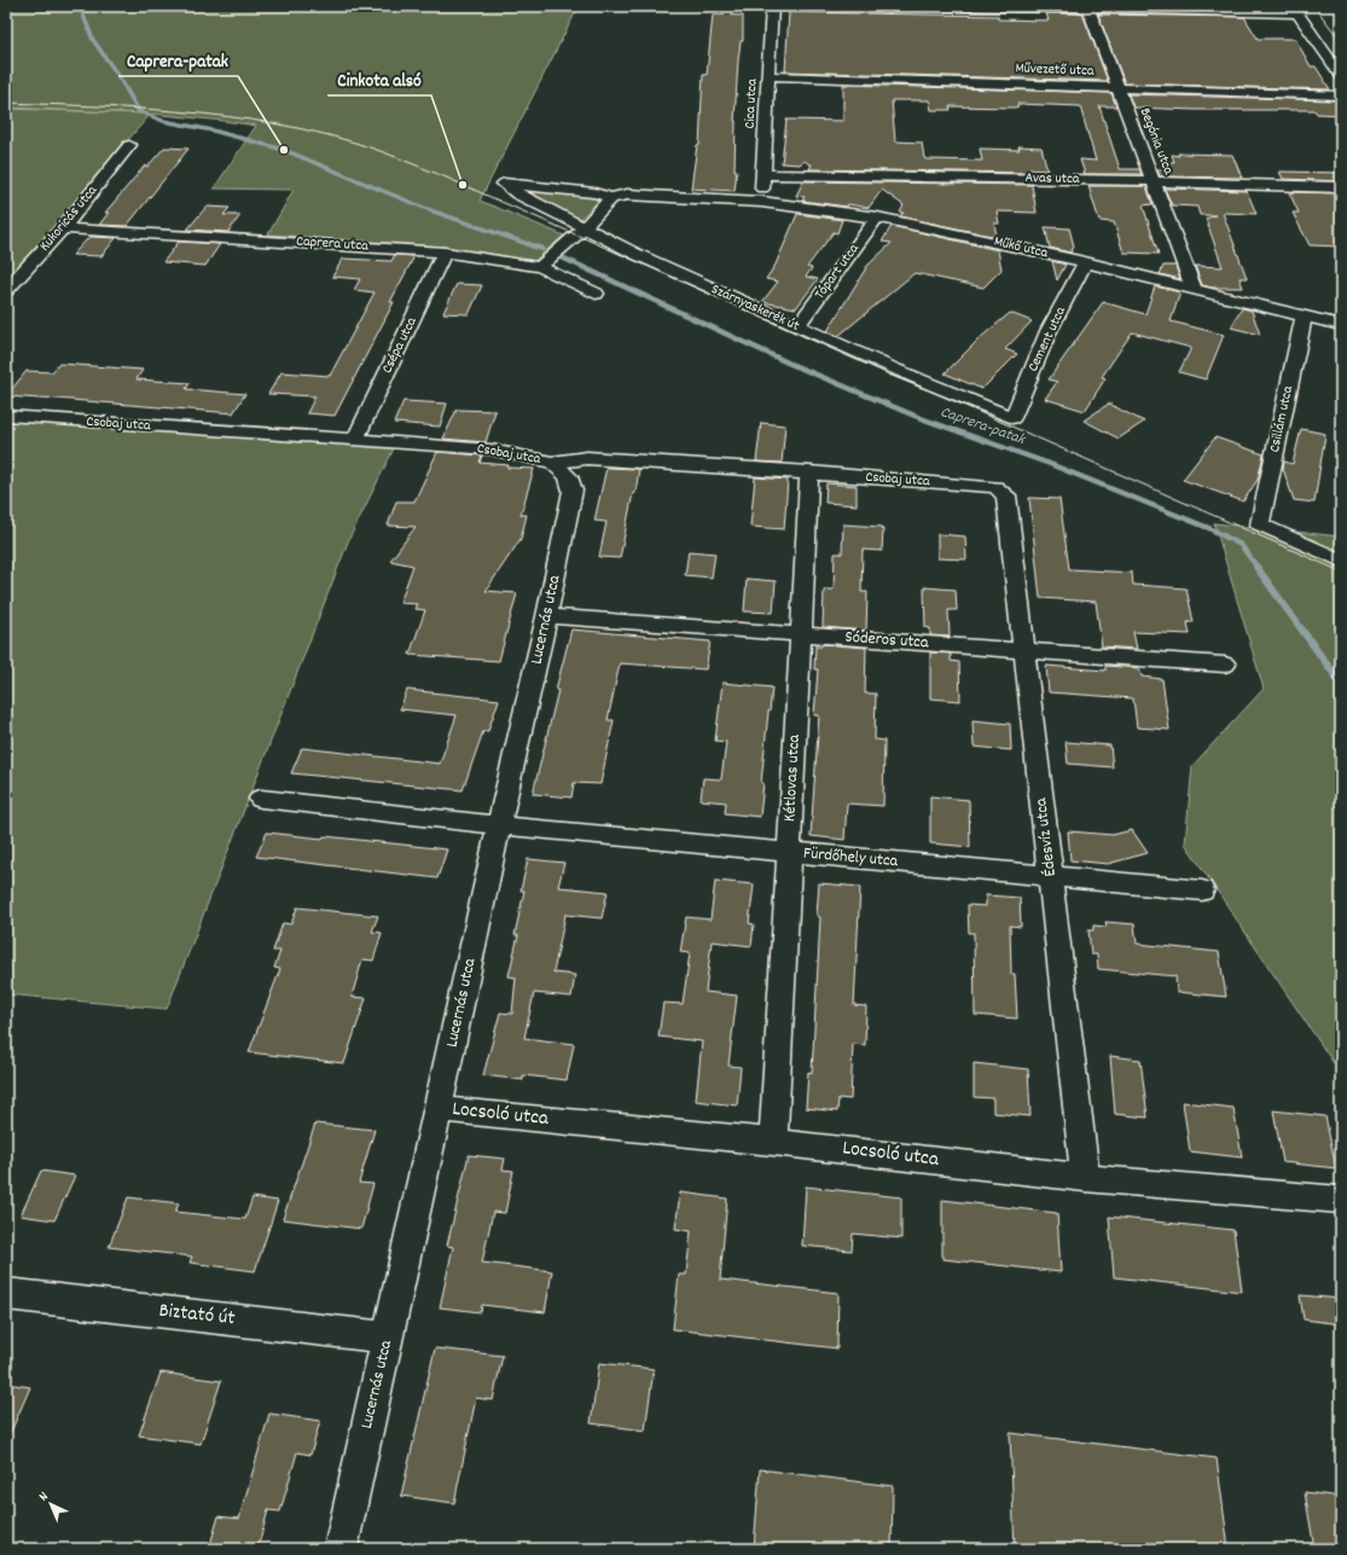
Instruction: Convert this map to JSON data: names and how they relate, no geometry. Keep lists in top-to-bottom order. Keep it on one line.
{"streets":{"street":["Művezető utca","Cica utca","Begónia utca","Avas utca","Kukoricás utca","Caprera utca","Műkő utca","Tópart utca","Szárnyaskerék út","Cement utca","Csépa utca","Csillám utca","Csobaj utca","Lucernás utca","Sóderos utca","Kétlovas utca","Édesvíz utca","Fürdőhely utca","Locsoló utca","Biztató út"]},"crossings":[["Művezető utca","Cica utca"],["Művezető utca","Begónia utca"],["Cica utca","Avas utca"],["Cica utca","Műkő utca"],["Begónia utca","Avas utca"],["Begónia utca","Műkő utca"],["Kukoricás utca","Caprera utca"],["Caprera utca","Csépa utca"],["Műkő utca","Tópart utca"],["Műkő utca","Szárnyaskerék út"],["Műkő utca","Cement utca"],["Műkő utca","Csillám utca"],["Tópart utca","Szárnyaskerék út"],["Szárnyaskerék út","Cement utca"],["Csépa utca","Csobaj utca"],["Csobaj utca","Lucernás utca"],["Csobaj utca","Kétlovas utca"],["Csobaj utca","Édesvíz utca"],["Lucernás utca","Sóderos utca"],["Lucernás utca","Fürdőhely utca"],["Lucernás utca","Locsoló utca"],["Lucernás utca","Biztató út"],["Sóderos utca","Kétlovas utca"],["Sóderos utca","Édesvíz utca"],["Kétlovas utca","Fürdőhely utca"],["Kétlovas utca","Locsoló utca"],["Édesvíz utca","Fürdőhely utca"],["Édesvíz utca","Locsoló utca"]],"water":["Caprera-patak"],"places":["Caprera-patak","Cinkota alsó"],"north":"top left"}
